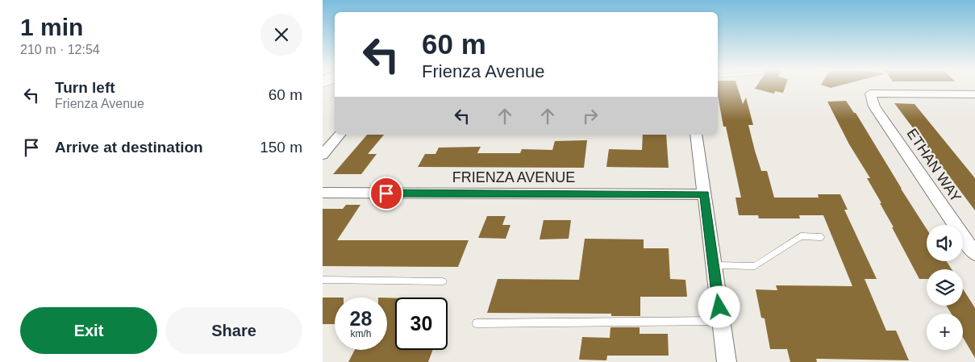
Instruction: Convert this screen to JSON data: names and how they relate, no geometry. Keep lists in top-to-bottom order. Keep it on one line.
{"streets":{"street":["ETHAN WAY","FRIENZA AVENUE"]},"page":{"heading":["1 min","210 m · 12:54"],"turn":["60 m","Frienza Avenue"],"list":[{"name":"Turn left","note":"Frienza Avenue","value":"60 m"},{"name":"Arrive at destination","value":"150 m"}],"map_buttons":"+","speed":"28 km/h","limit":"30","buttons":["Exit","Share"]}}
